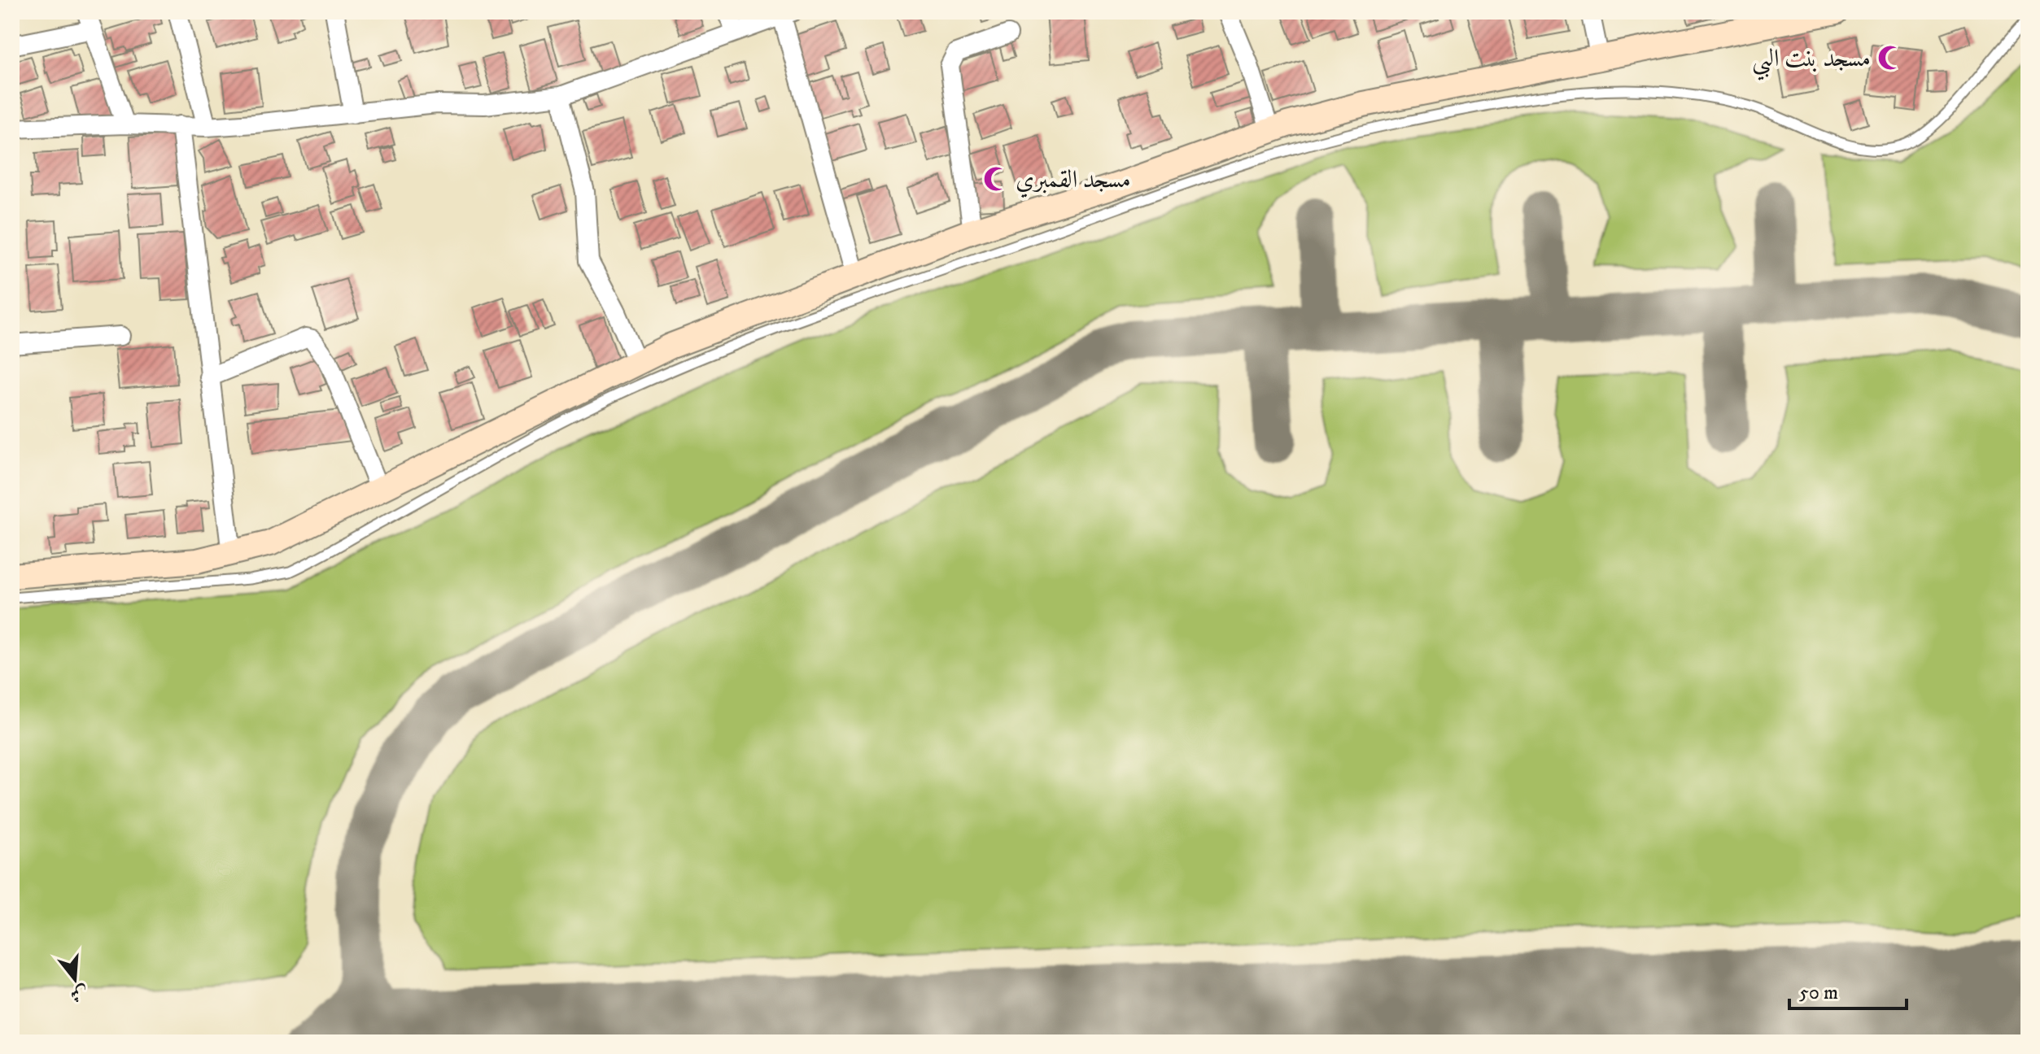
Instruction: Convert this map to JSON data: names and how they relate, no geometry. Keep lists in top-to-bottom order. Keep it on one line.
{"places":{"mosque":["مسجد بنت البي","مسجد القمبري"]},"scale_bar":"50 m","north":"bottom"}
